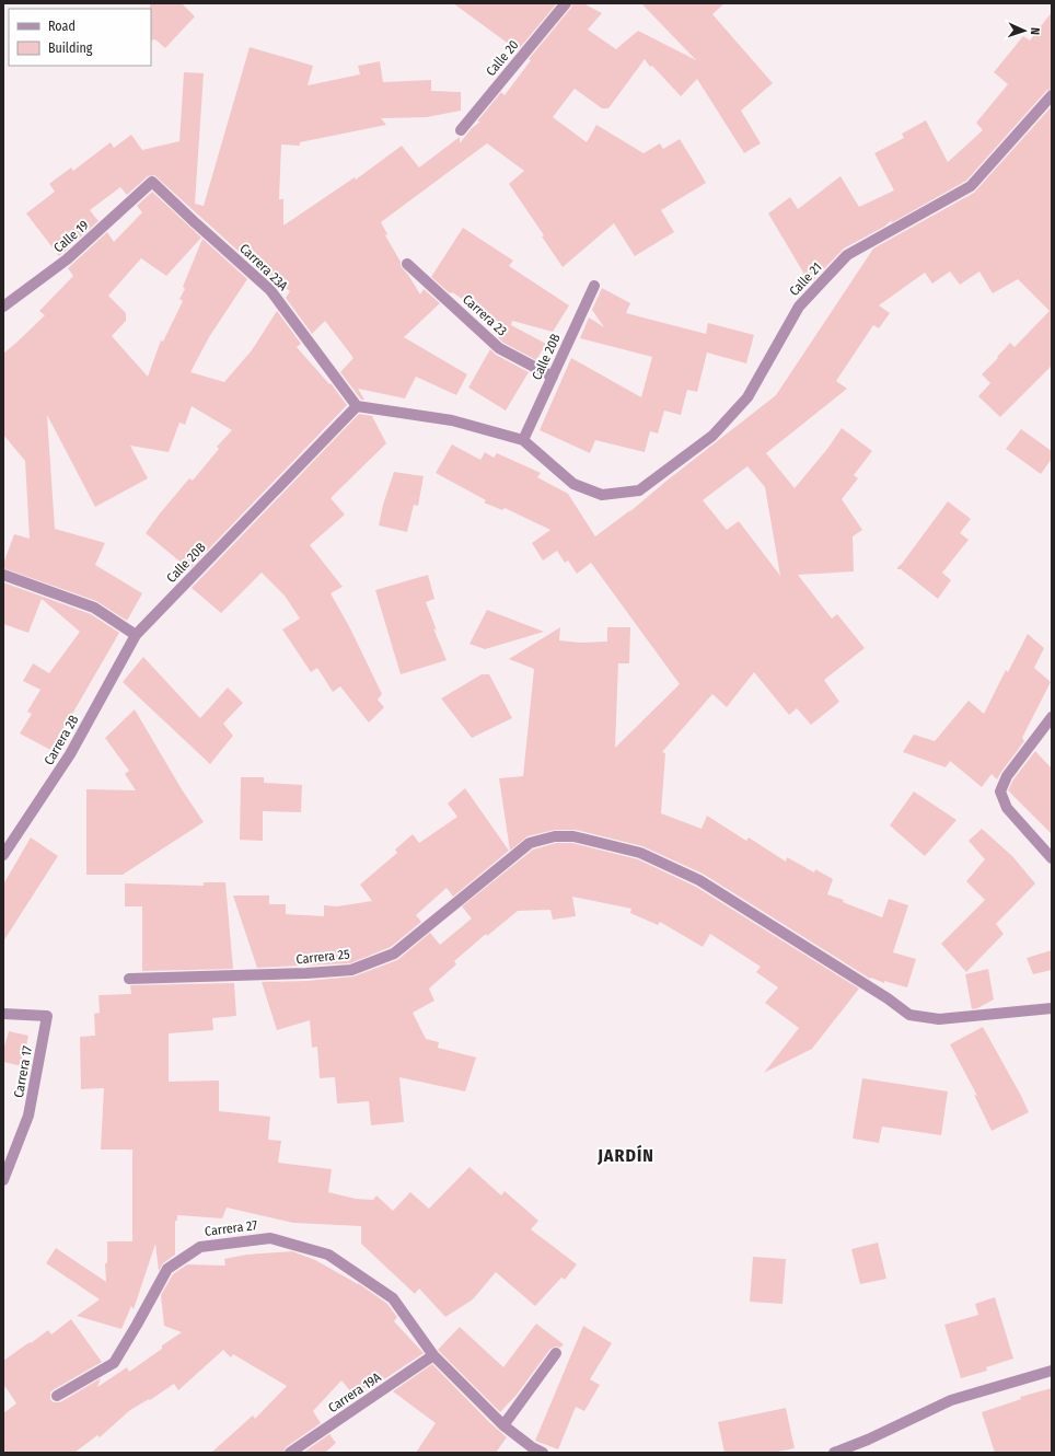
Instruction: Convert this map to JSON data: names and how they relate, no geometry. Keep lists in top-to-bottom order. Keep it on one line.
{"streets":{"street":["Calle 20","Calle 19","Carrera 23A","Calle 21","Carrera 23","Calle 20B","Carrera 2B","Carrera 25","Carrera 17","Carrera 27","Carrera 19A"]},"crossings":[["Calle 19","Carrera 23A"],["Carrera 23A","Calle 20B"],["Calle 21","Calle 20B"],["Carrera 23","Calle 20B"],["Calle 20B","Carrera 2B"],["Carrera 27","Carrera 19A"]],"districts":["JARDÍN"],"legend":["Road","Building"],"north":"right"}
